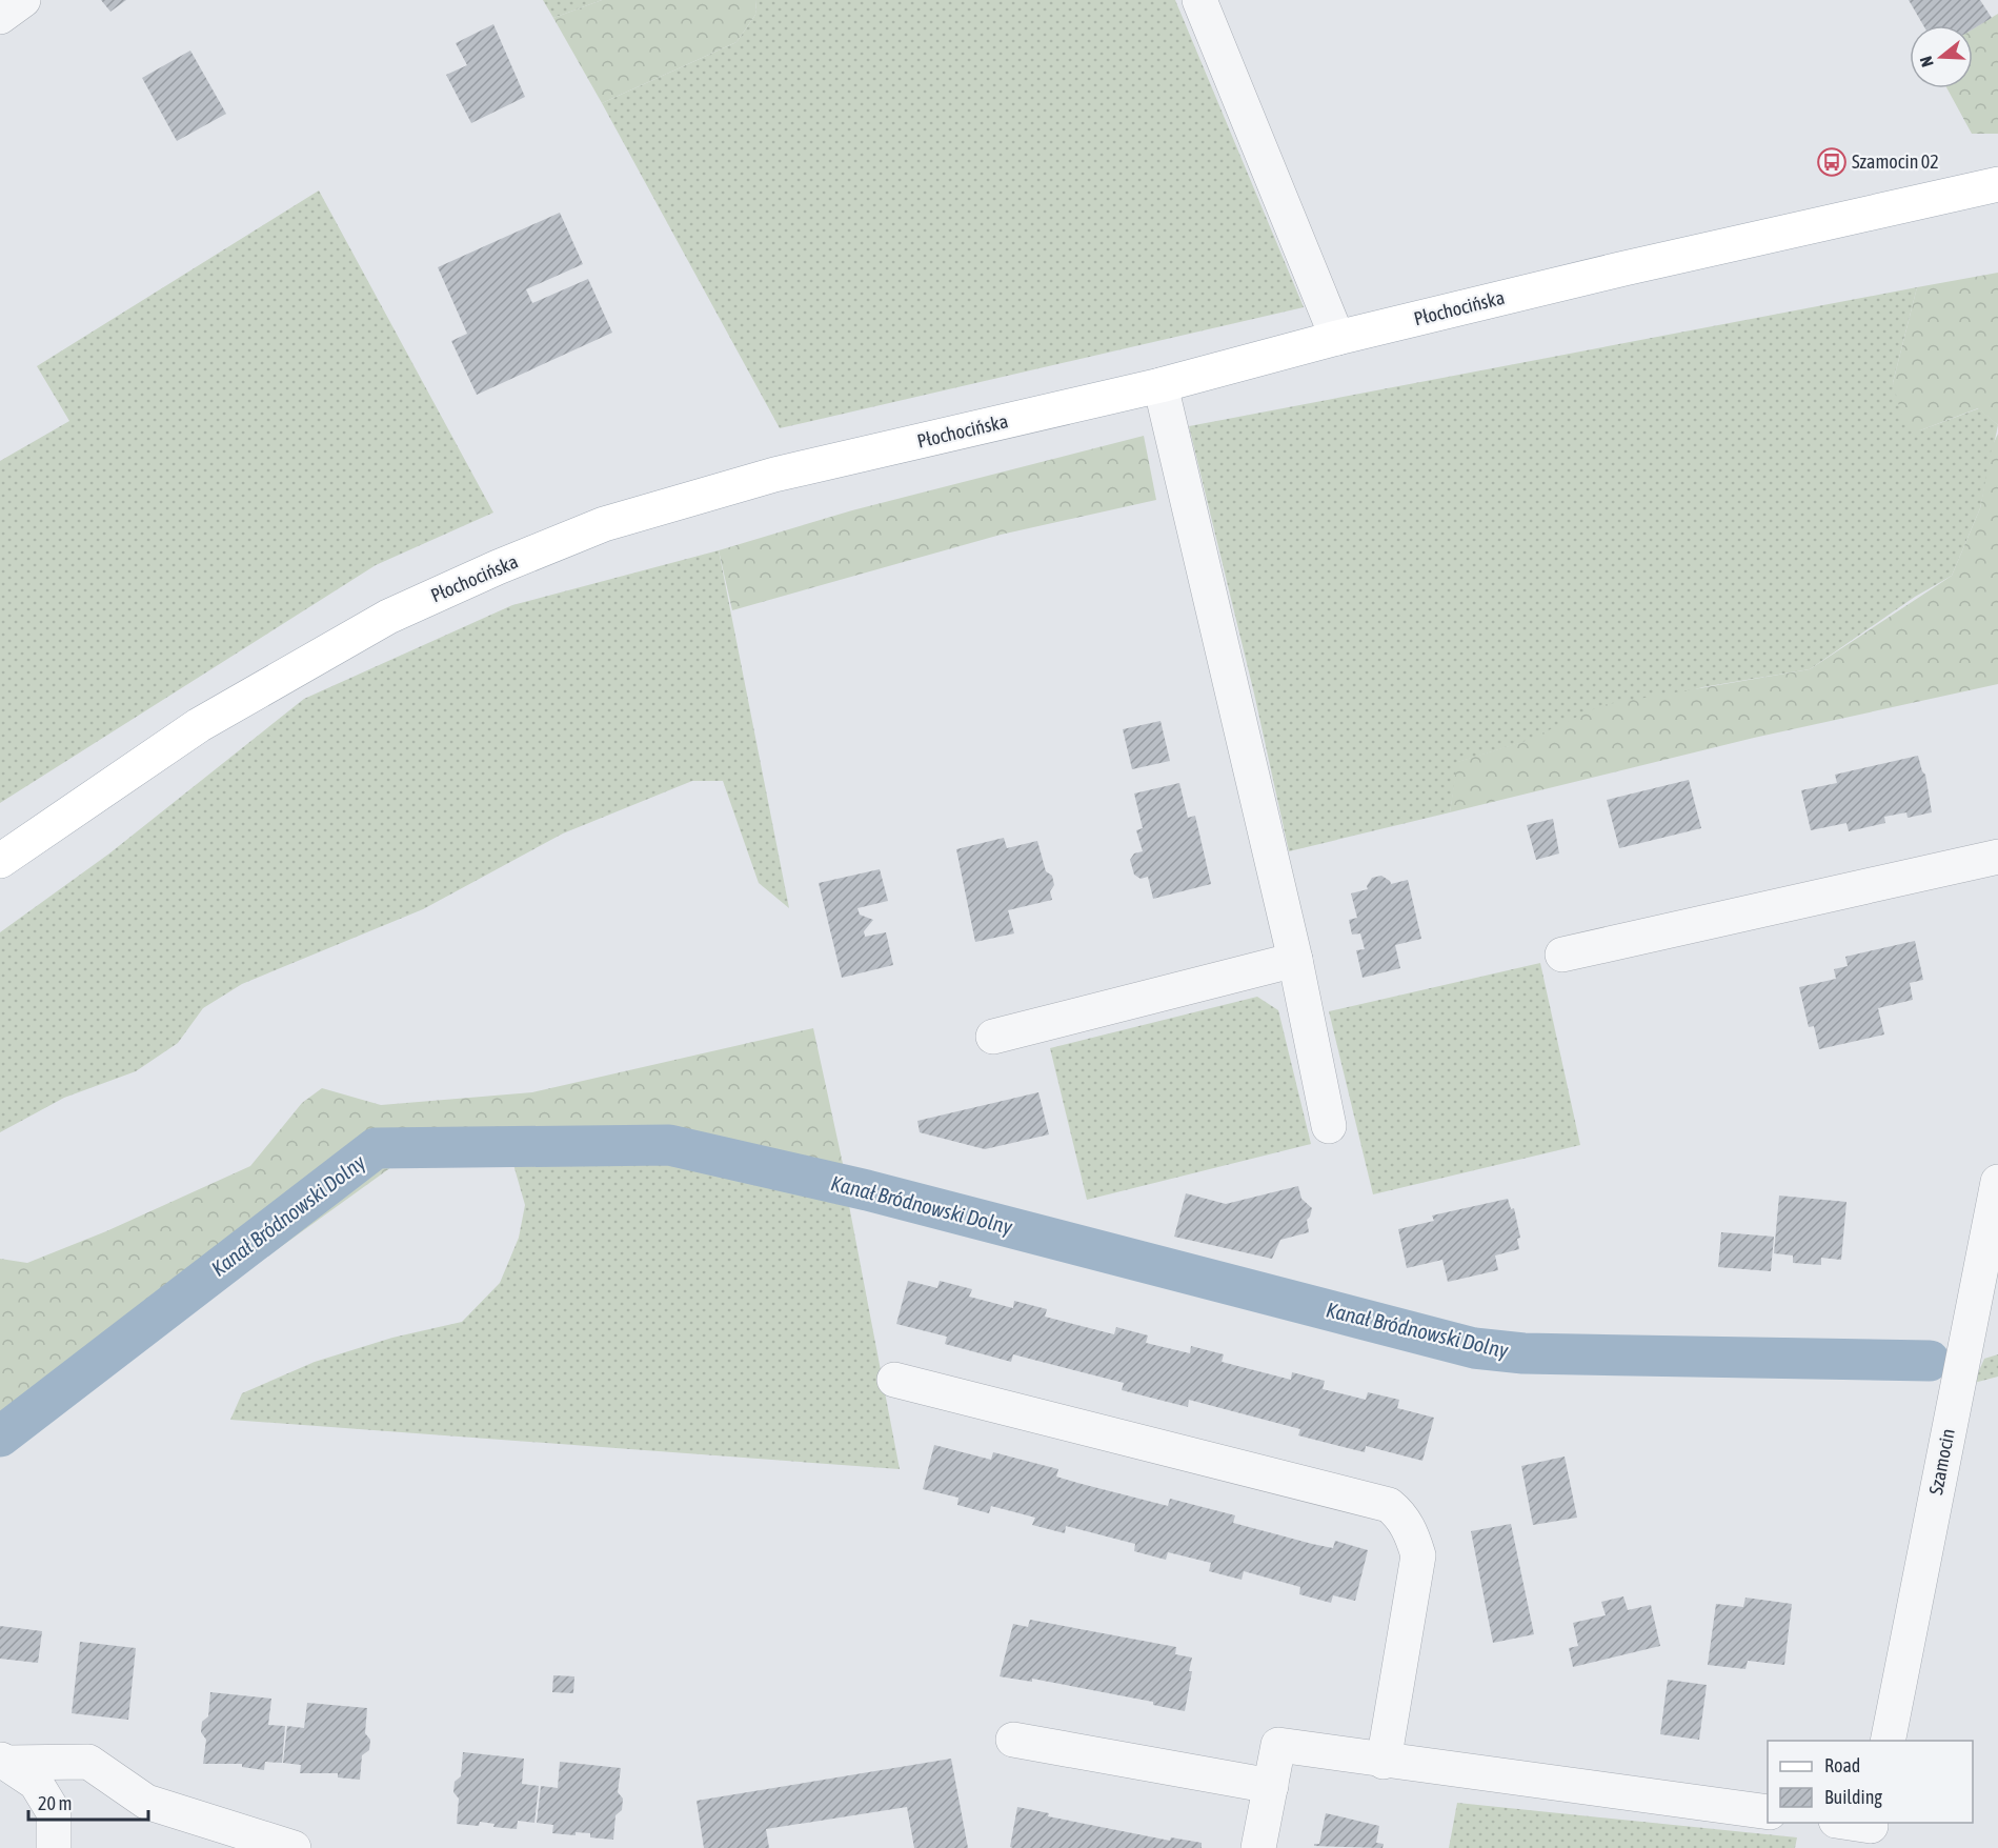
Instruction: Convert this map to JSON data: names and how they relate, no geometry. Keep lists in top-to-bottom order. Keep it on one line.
{"streets":{"main road":["Płochocińska"],"street":["Szamocin"]},"water":["Kanał Bródnowski Dolny"],"places":{"bus stop":["Szamocin 02"]},"legend":["Road","Building"],"scale_bar":"20 m","north":"left"}
